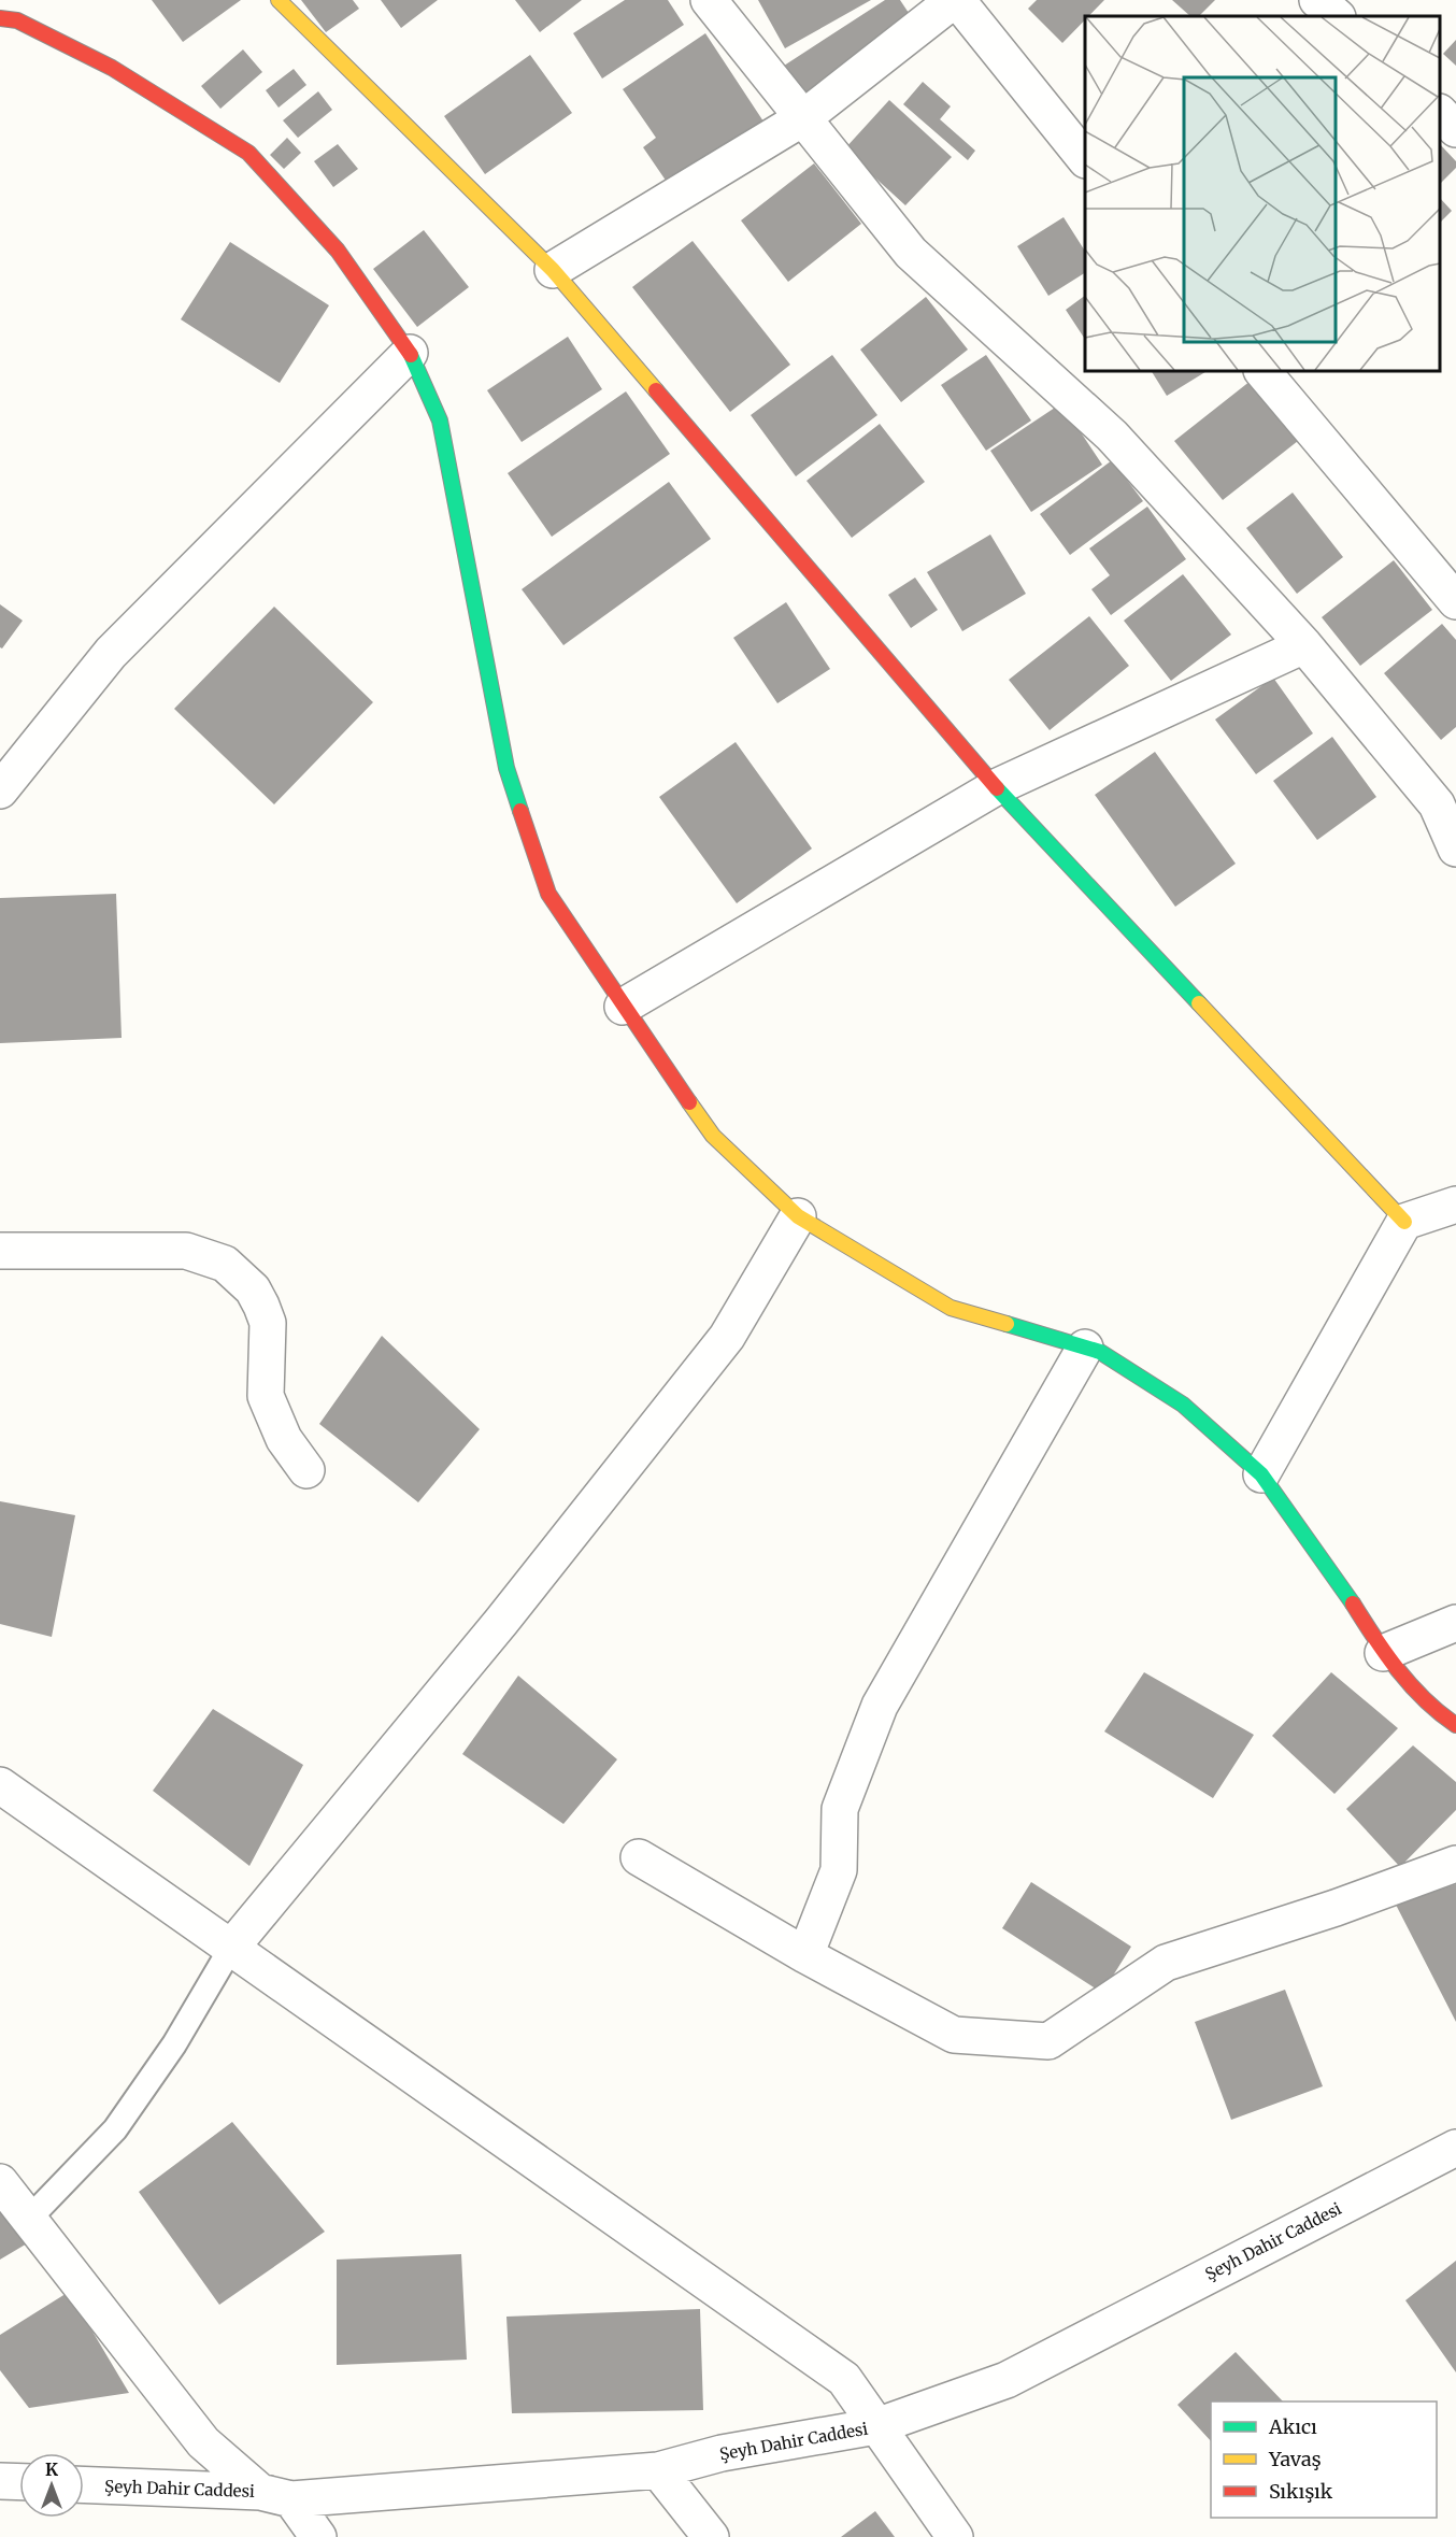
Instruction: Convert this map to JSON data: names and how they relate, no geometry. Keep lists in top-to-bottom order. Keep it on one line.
{"streets":{"street":["Şeyh Dahir Caddesi"]},"legend":["Akıcı","Yavaş","Sıkışık"],"north":"top"}
